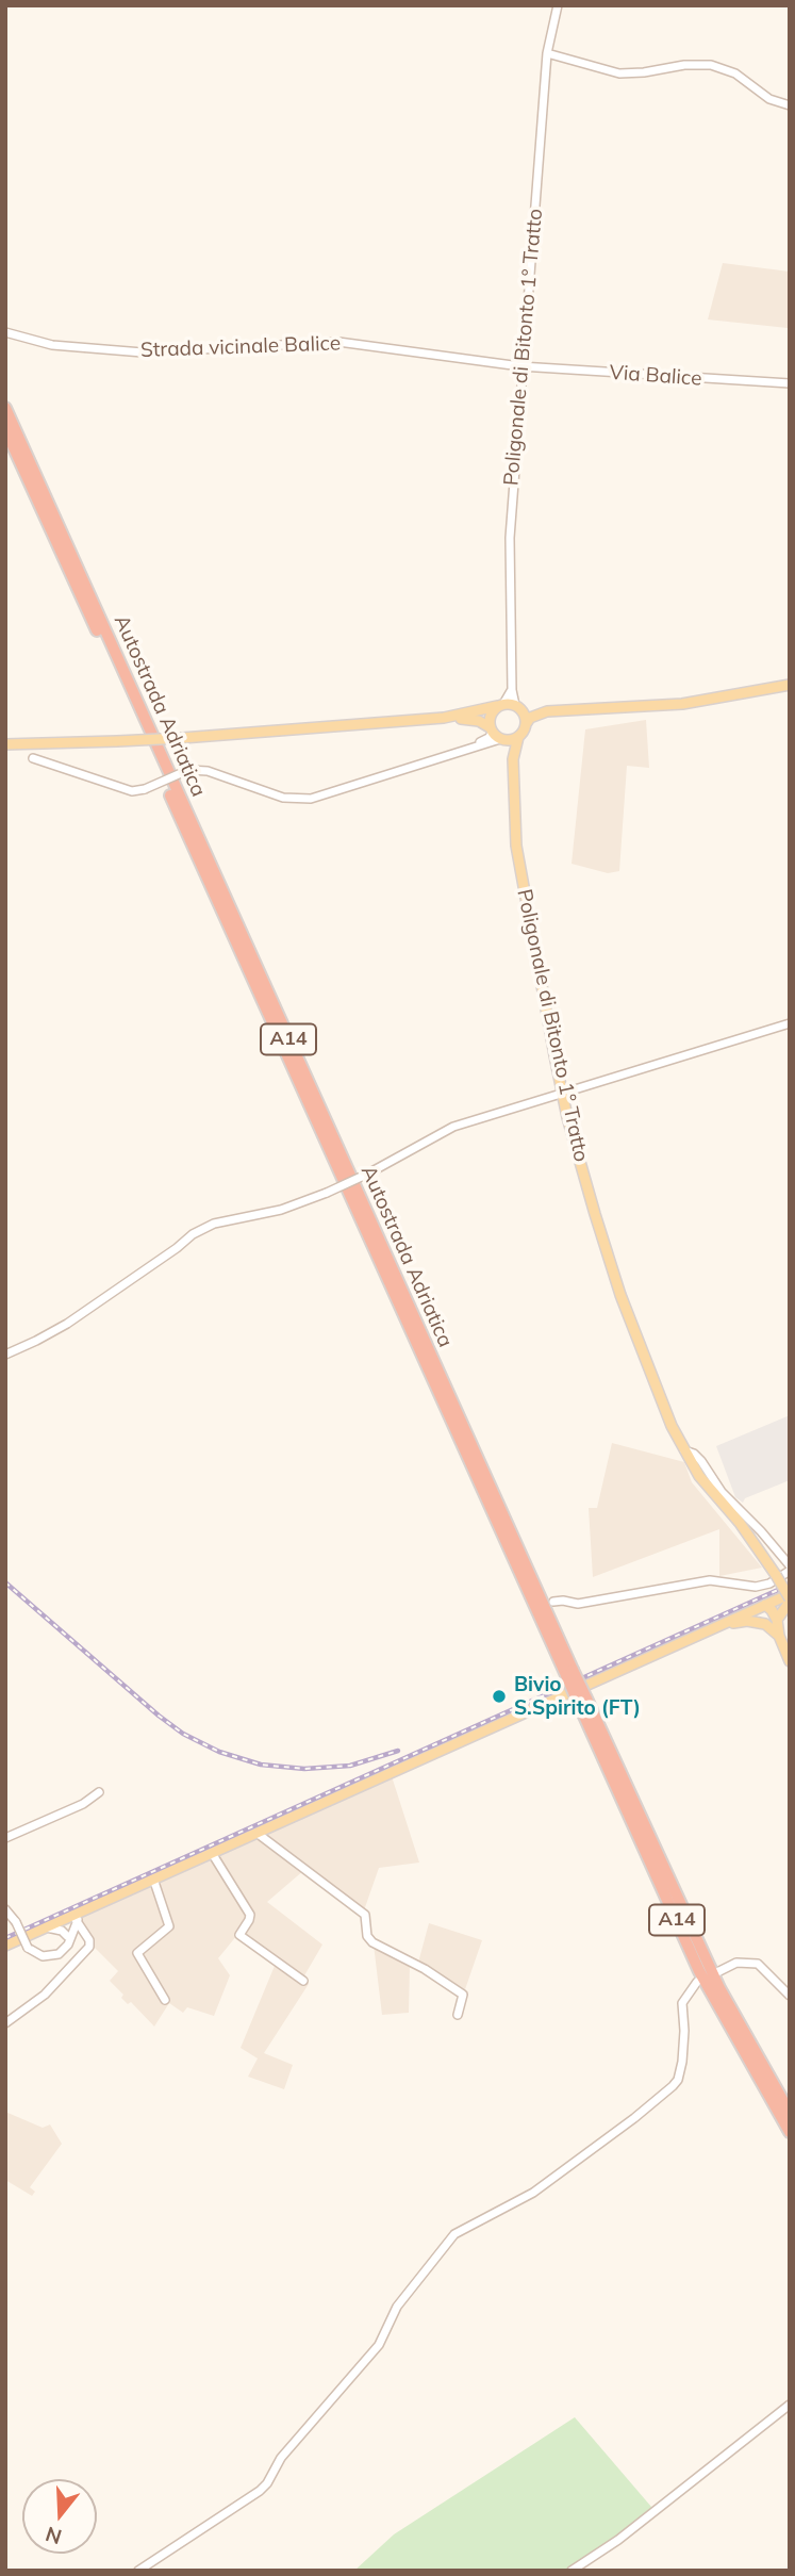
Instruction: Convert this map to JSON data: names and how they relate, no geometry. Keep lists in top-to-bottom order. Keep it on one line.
{"streets":{"highway":["Autostrada Adriatica","A14"],"main road":["Poligonale di Bitonto 1° Tratto"],"street":["Strada vicinale Balice","Via Balice"]},"crossings":[["Strada vicinale Balice","Poligonale di Bitonto 1° Tratto"],["Strada vicinale Balice","Via Balice"],["Poligonale di Bitonto 1° Tratto","Via Balice"]],"places":["Bivio S.Spirito (FT)"],"north":"bottom"}
